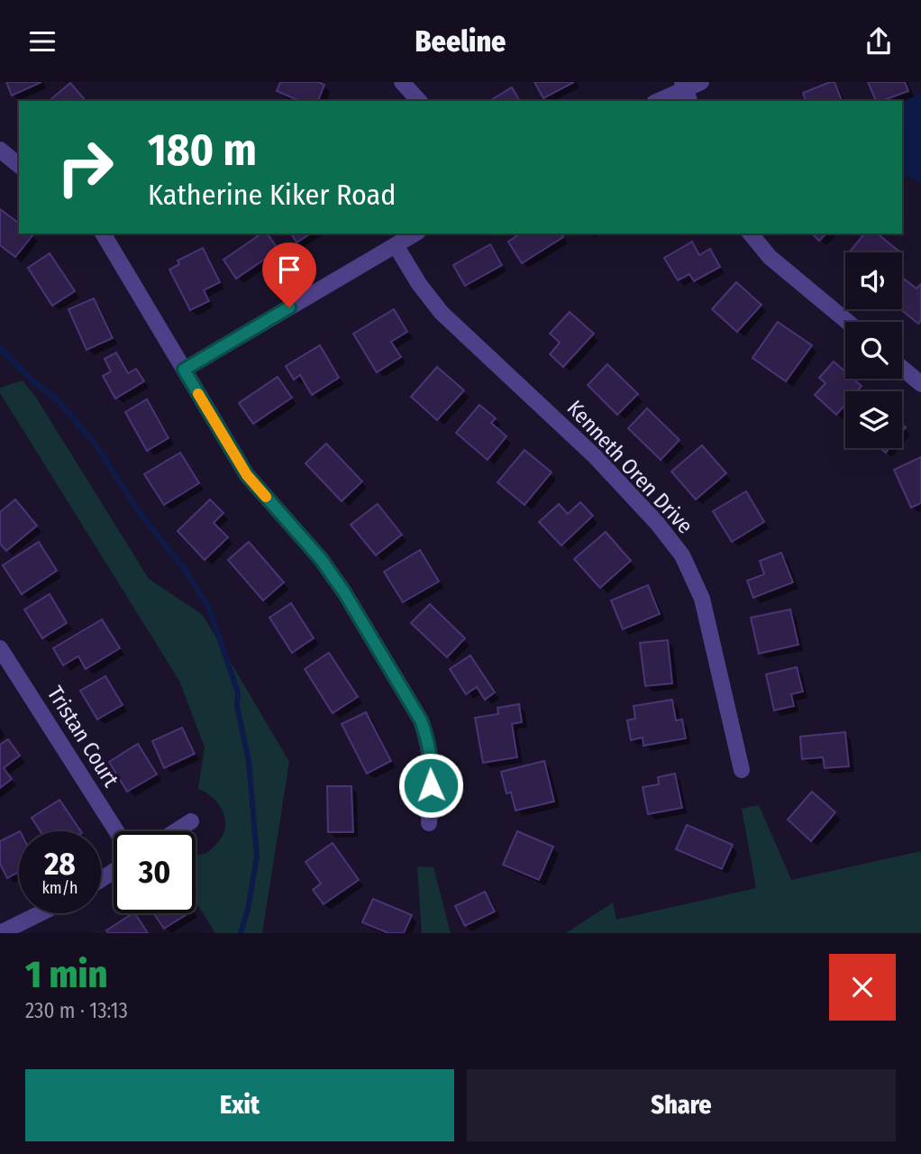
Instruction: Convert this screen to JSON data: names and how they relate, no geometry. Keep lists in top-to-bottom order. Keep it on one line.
{"streets":{"street":["Kenneth Oren Drive","Tristan Court"]},"page":{"header":"Beeline","turn":["180 m","Katherine Kiker Road"],"speed":"28 km/h","limit":"30","heading":["1 min","230 m · 13:13"],"buttons":["Exit","Share"]}}
